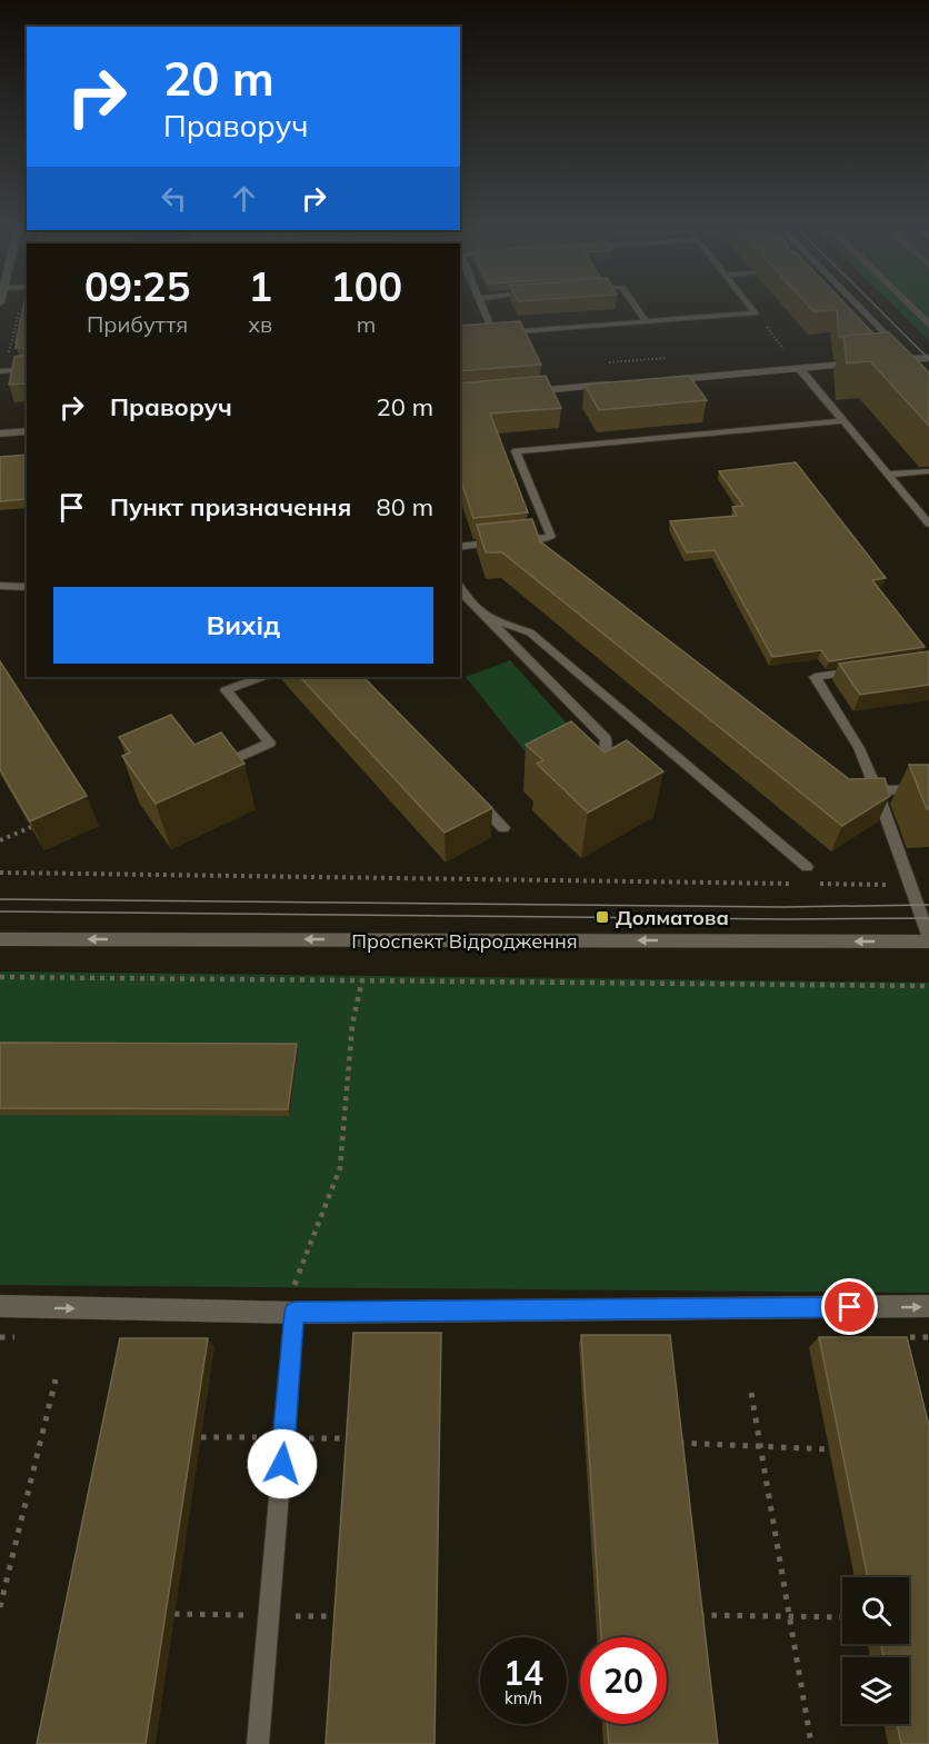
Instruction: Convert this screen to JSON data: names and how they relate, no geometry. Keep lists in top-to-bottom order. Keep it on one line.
{"streets":{"main road":["Проспект Відродження"]},"one_way":["Проспект Відродження"],"places":{"transit":["Долматова"]},"page":{"turn":["20 m","Праворуч"],"eta":["09:25","Прибуття","1","хв","100","m"],"list":[{"name":"Праворуч","value":"20 m"},{"name":"Пункт призначення","value":"80 m"}],"buttons":"Вихід","speed":"14 km/h","limit":"20"}}
